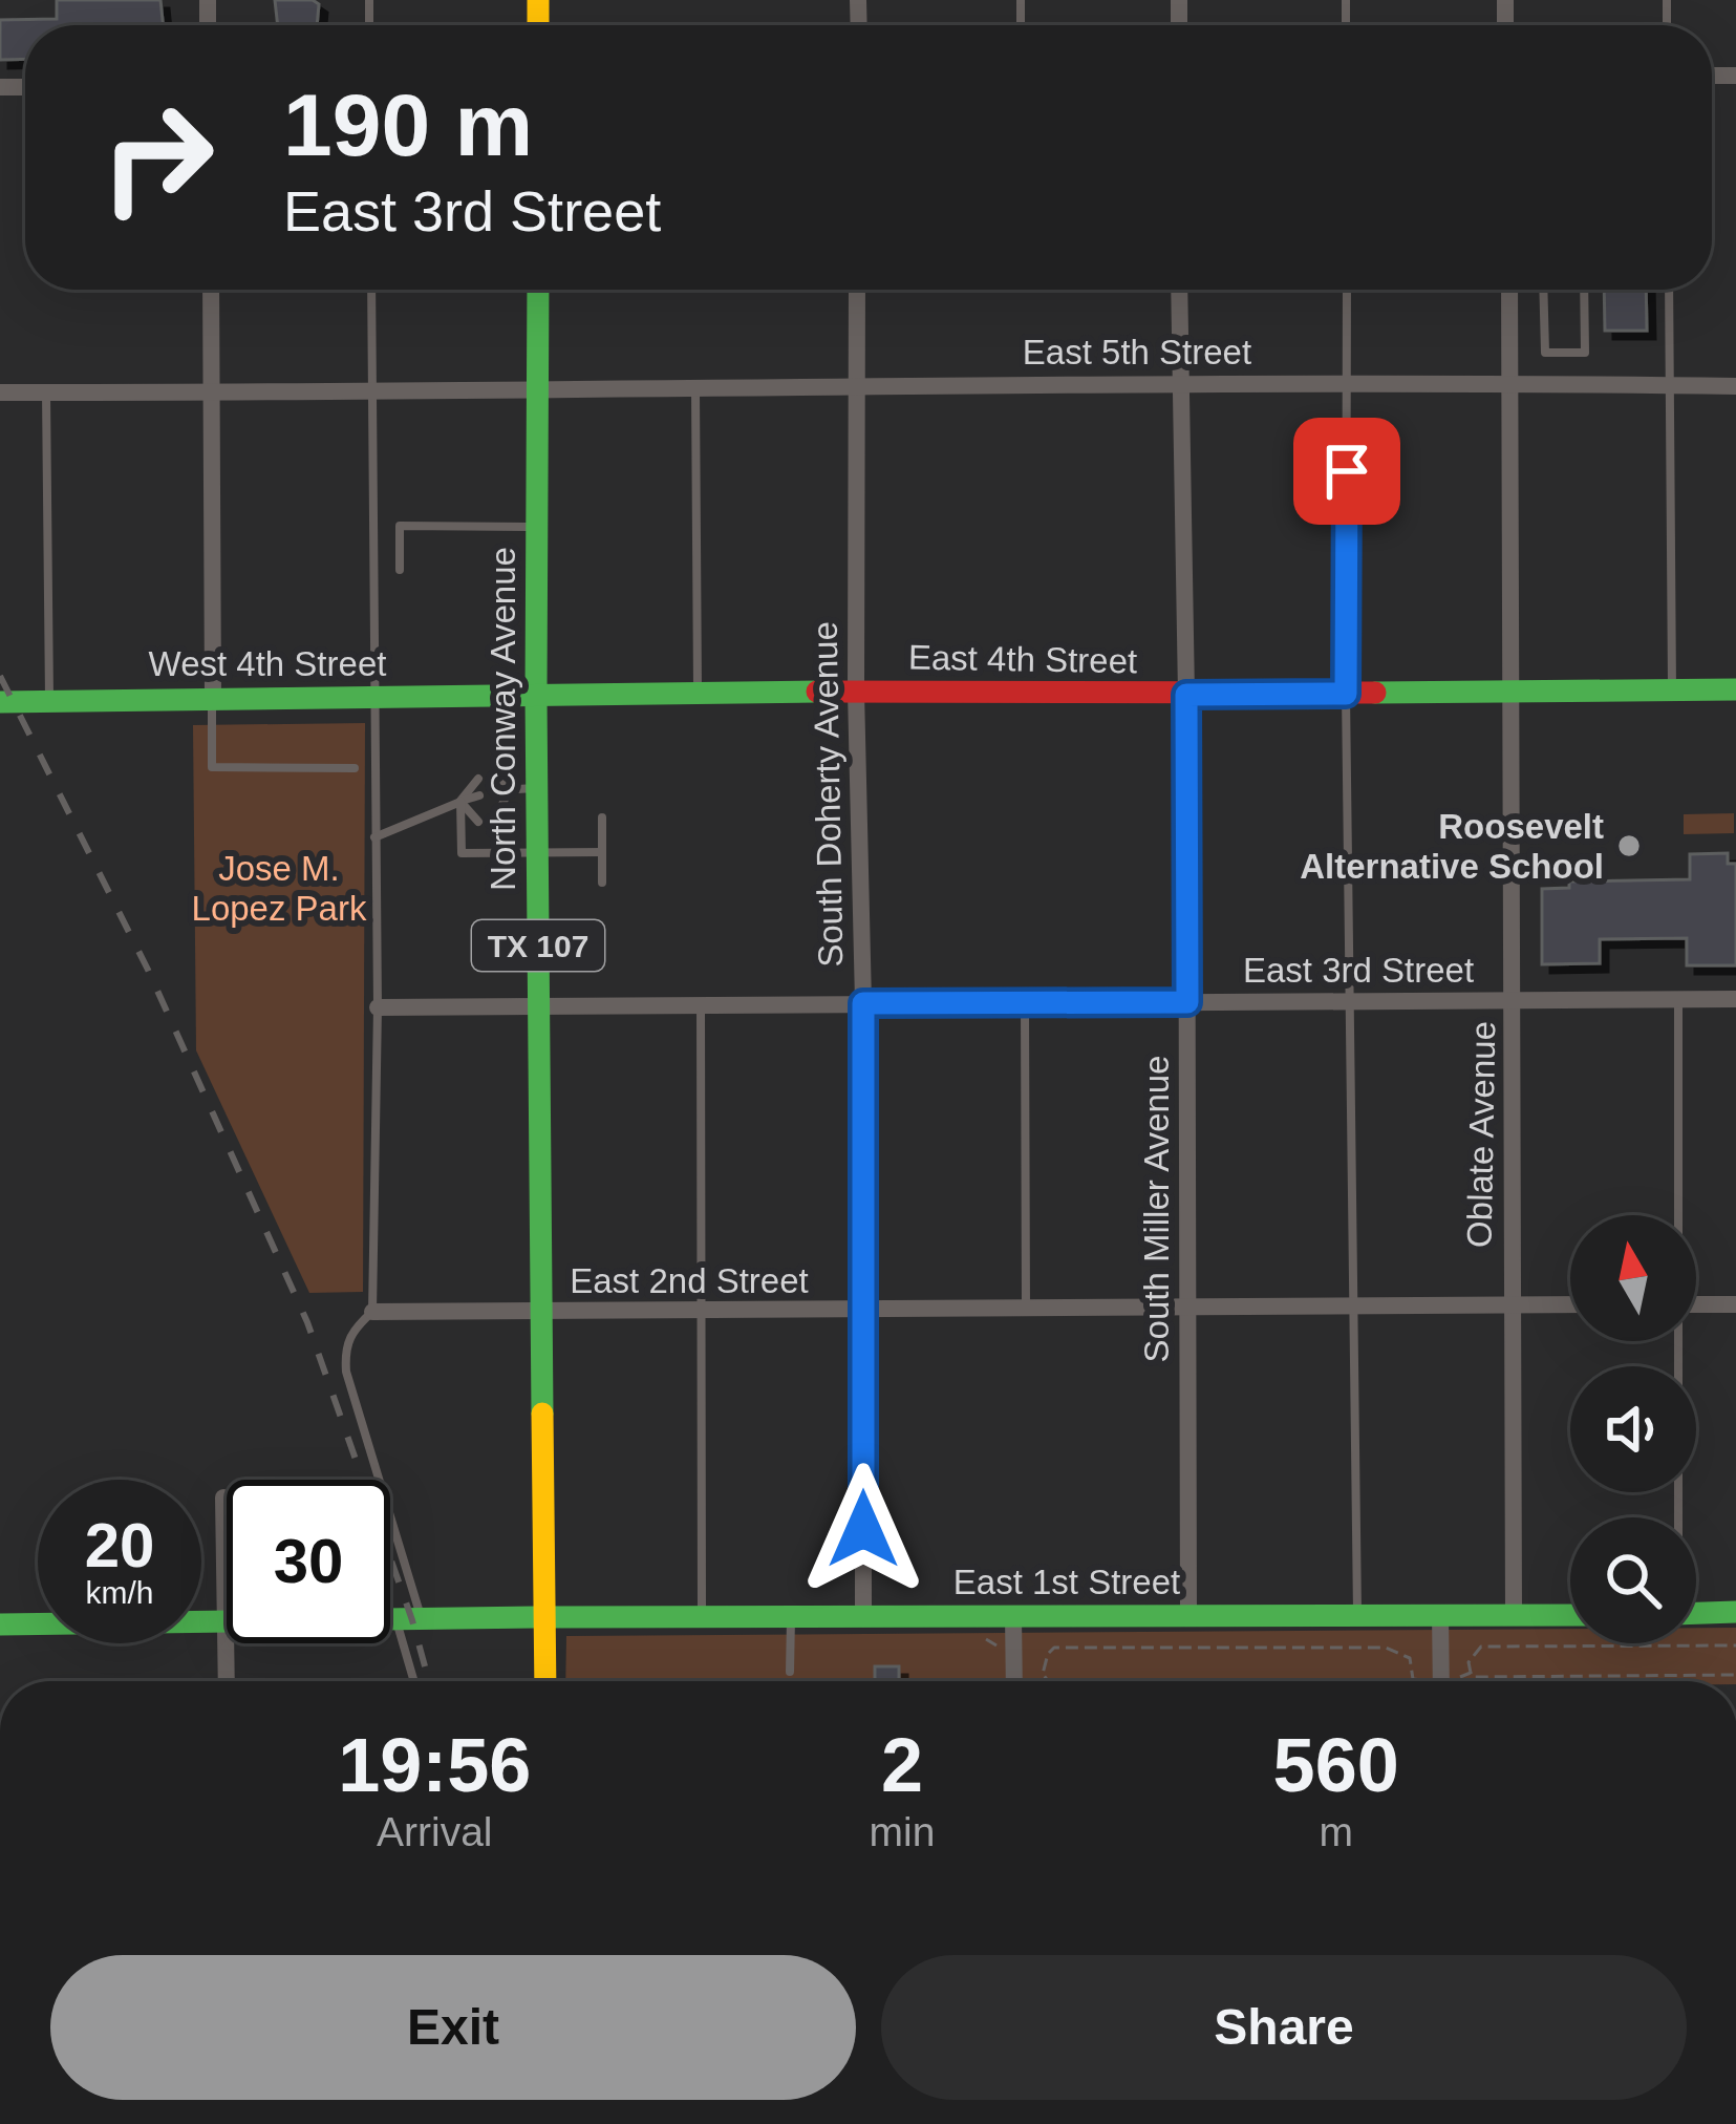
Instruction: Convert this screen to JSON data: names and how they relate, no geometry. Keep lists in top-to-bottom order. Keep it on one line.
{"streets":{"street":["East 5th Street","East 4th Street","West 4th Street","North Conway Avenue","South Doherty Avenue","TX 107","East 3rd Street","Oblate Avenue","South Miller Avenue","East 2nd Street","East 1st Street"]},"crossings":[["East 5th Street","North Conway Avenue"],["East 5th Street","South Doherty Avenue"],["East 5th Street","Oblate Avenue"],["East 5th Street","South Miller Avenue"],["East 4th Street","West 4th Street"],["East 4th Street","North Conway Avenue"],["East 4th Street","South Doherty Avenue"],["East 4th Street","Oblate Avenue"],["East 4th Street","South Miller Avenue"],["West 4th Street","North Conway Avenue"],["North Conway Avenue","TX 107"],["North Conway Avenue","East 3rd Street"],["North Conway Avenue","East 2nd Street"],["North Conway Avenue","East 1st Street"],["South Doherty Avenue","East 3rd Street"],["South Doherty Avenue","East 2nd Street"],["South Doherty Avenue","East 1st Street"],["TX 107","East 1st Street"],["East 3rd Street","Oblate Avenue"],["East 3rd Street","South Miller Avenue"],["Oblate Avenue","East 2nd Street"],["Oblate Avenue","East 1st Street"],["South Miller Avenue","East 2nd Street"],["South Miller Avenue","East 1st Street"]],"parks":["Jose M. Lopez Park"],"places":["Roosevelt Alternative School"],"north":"top","page":{"turn":["190 m","East 3rd Street"],"speed":"20 km/h","limit":"30","eta":["19:56","Arrival","2","min","560","m"],"buttons":["Exit","Share"]}}
